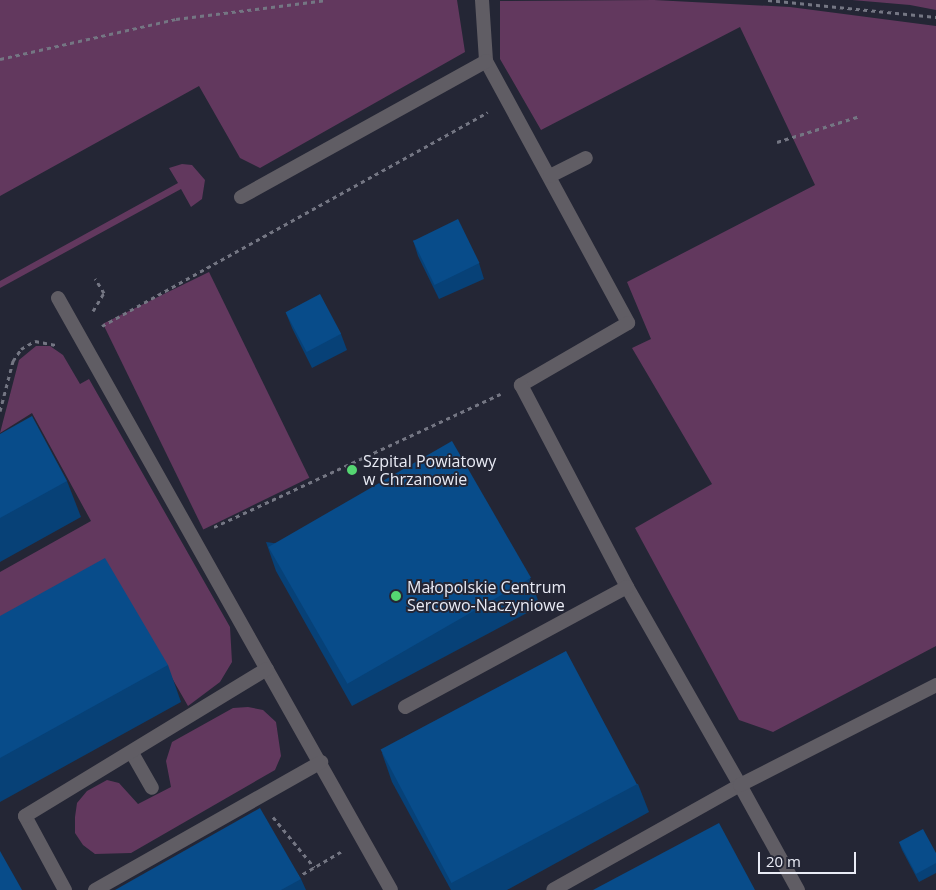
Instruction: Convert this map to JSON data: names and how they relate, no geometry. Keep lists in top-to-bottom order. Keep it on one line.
{"places":["Szpital Powiatowy w Chrzanowie","Małopolskie Centrum Sercowo-Naczyniowe"],"scale_bar":"20 m"}
